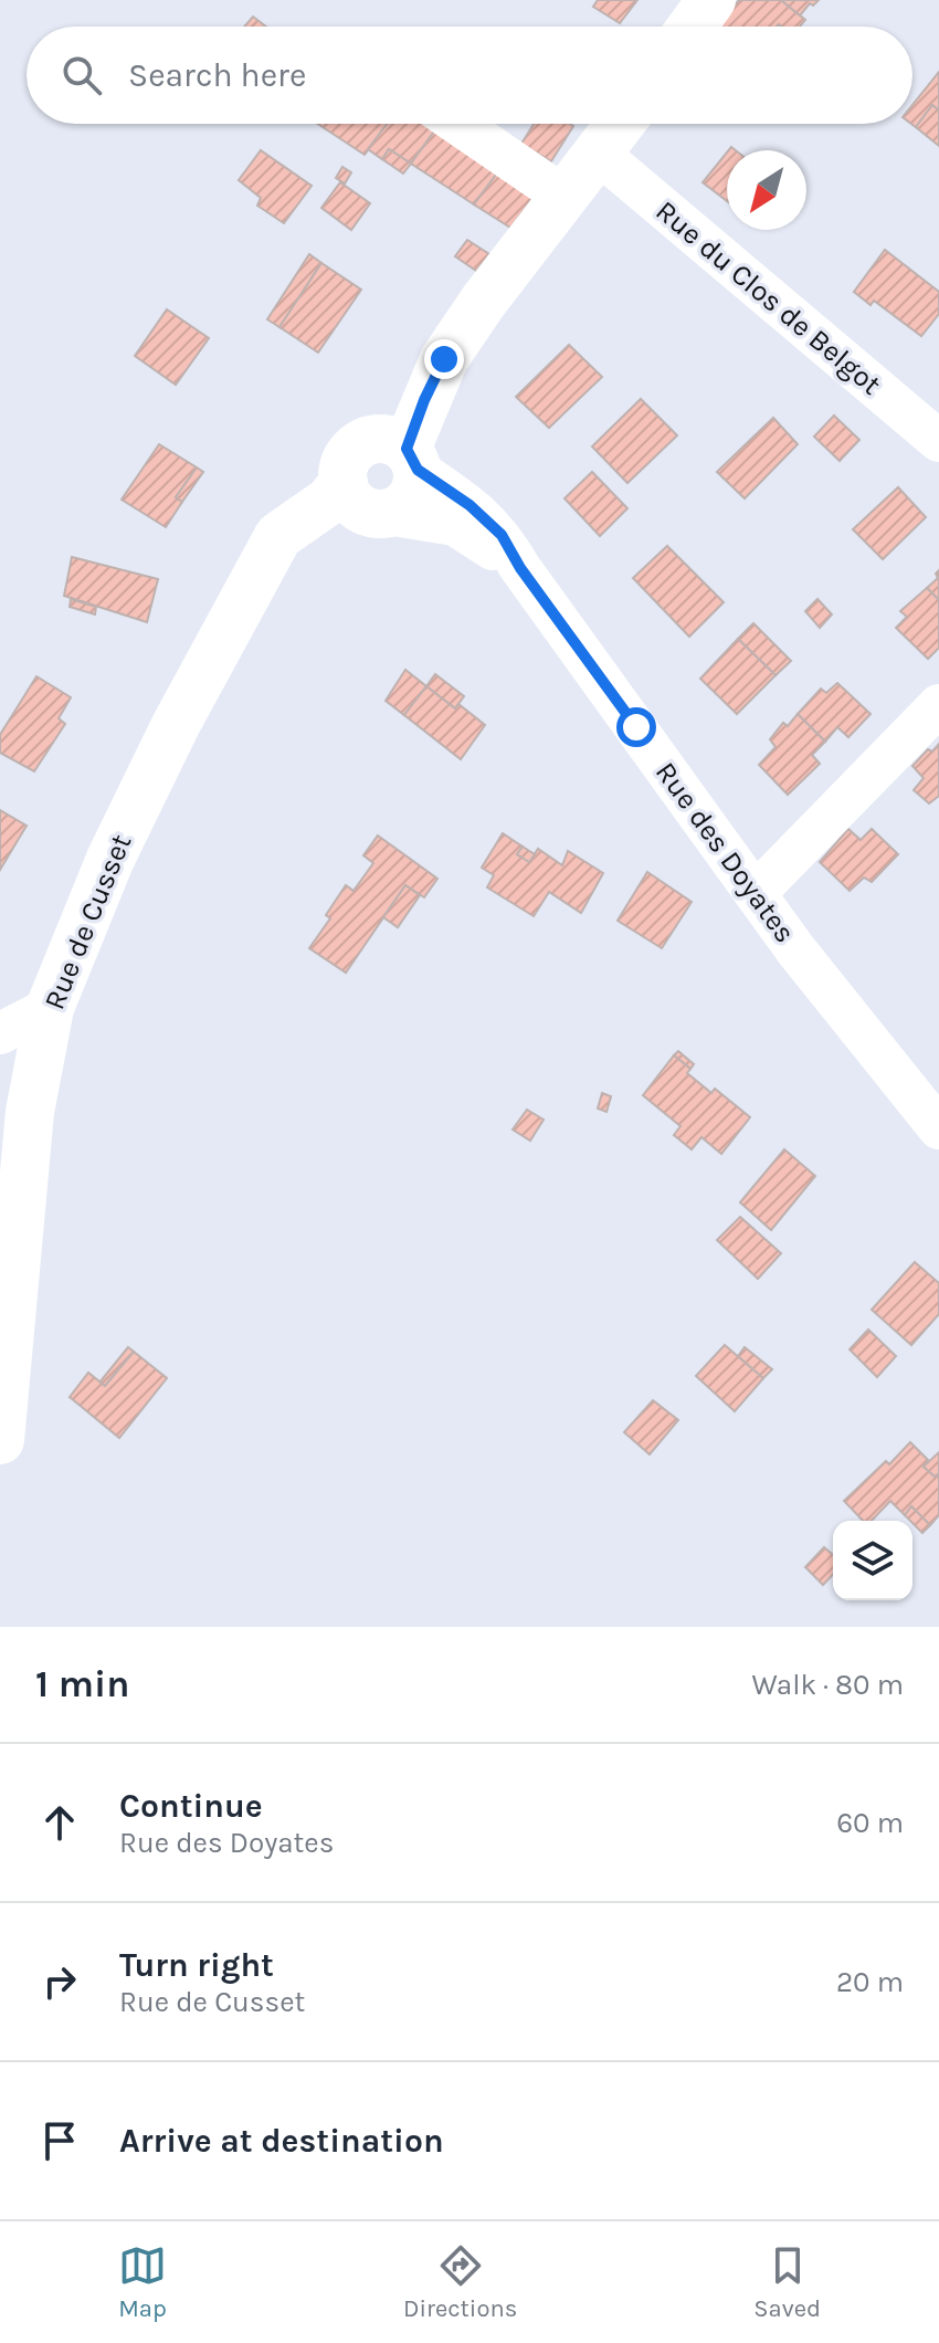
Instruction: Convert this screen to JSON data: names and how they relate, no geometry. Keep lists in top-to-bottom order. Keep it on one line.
{"streets":{"street":["Rue du Clos de Belgot","Rue des Doyates","Rue de Cusset"]},"crossings":[["Rue des Doyates","Rue de Cusset"]],"north":"bottom left","page":{"search":"Search here","heading":["1 min","Walk · 80 m"],"list":[["Continue","Rue des Doyates","60 m"],["Turn right","Rue de Cusset","20 m"],"Arrive at destination"],"nav":["Map","Directions","Saved"]}}
